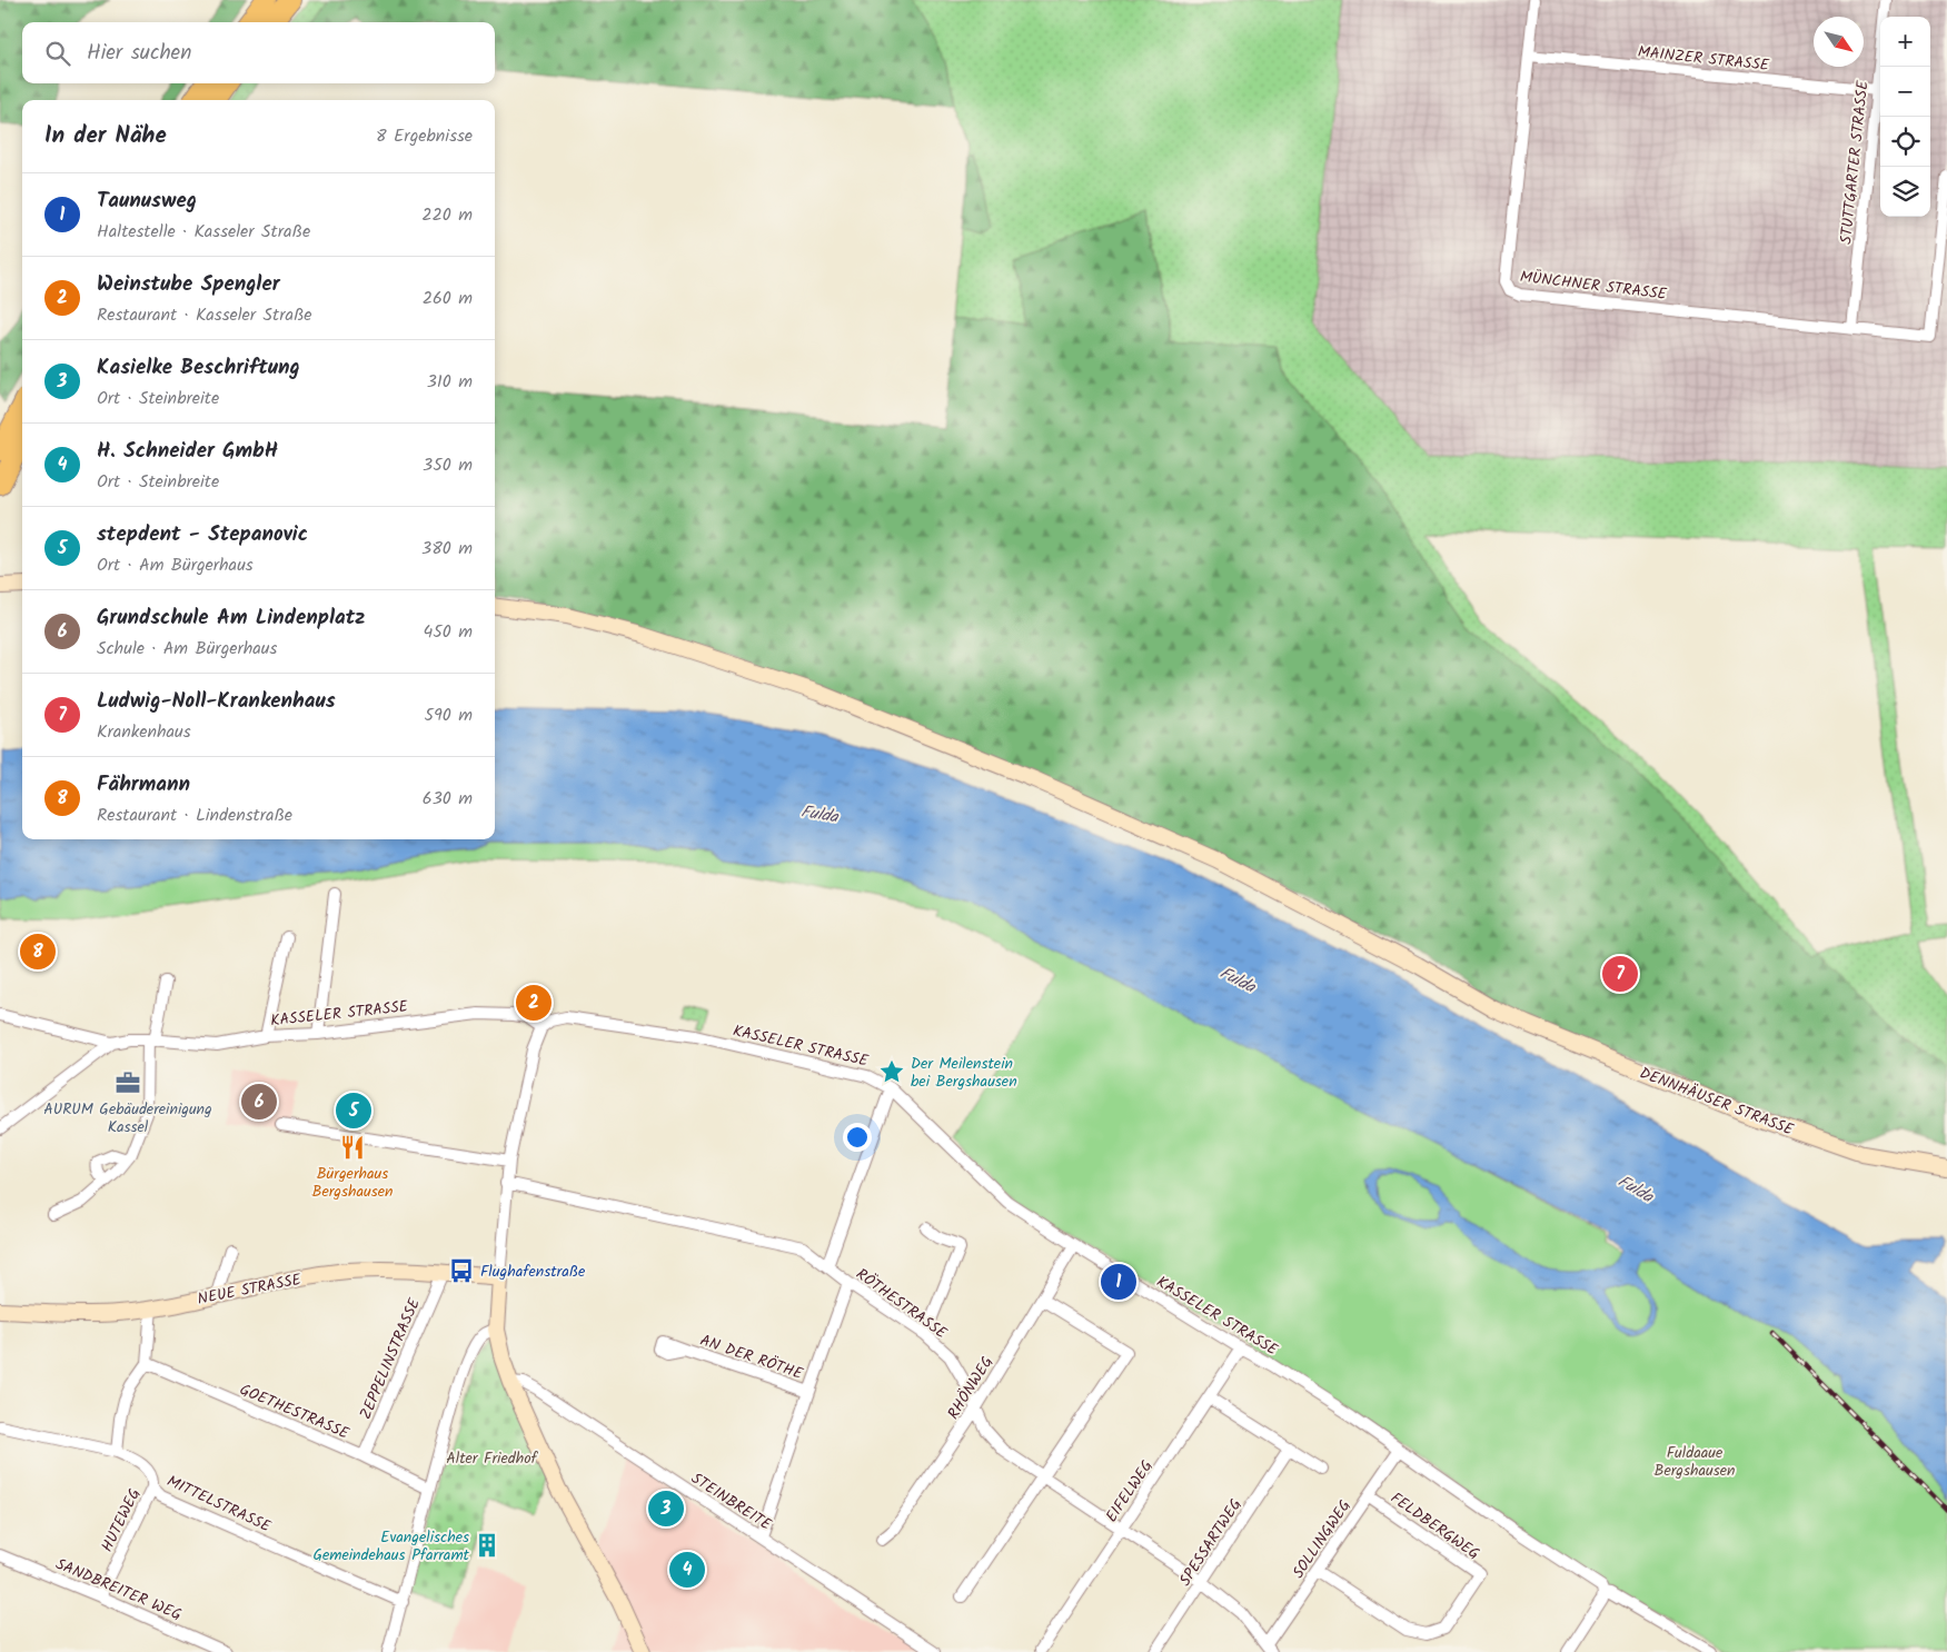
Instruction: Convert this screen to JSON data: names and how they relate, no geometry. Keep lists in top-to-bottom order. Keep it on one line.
{"streets":{"street":["MAINZER STRASSE","STUTTGARTER STRASSE","MÜNCHNER STRASSE","KASSELER STRASSE","DENNHÄUSER STRASSE","NEUE STRASSE","RÖTHESTRASSE","AN DER RÖTHE","ZEPPELINSTRASSE","RHÖNWEG","GOETHESTRASSE","EIFELWEG","STEINBREITE","MITTELSTRASSE","HUTEWEG","FELDBERGWEG","SOLLINGWEG","SPESSARTWEG","SANDBREITER WEG"]},"crossings":[["MAINZER STRASSE","STUTTGARTER STRASSE"],["MAINZER STRASSE","MÜNCHNER STRASSE"],["STUTTGARTER STRASSE","MÜNCHNER STRASSE"],["KASSELER STRASSE","RHÖNWEG"],["KASSELER STRASSE","EIFELWEG"],["KASSELER STRASSE","SOLLINGWEG"],["NEUE STRASSE","ZEPPELINSTRASSE"],["RÖTHESTRASSE","AN DER RÖTHE"],["RÖTHESTRASSE","RHÖNWEG"],["RÖTHESTRASSE","EIFELWEG"],["RÖTHESTRASSE","SOLLINGWEG"],["RÖTHESTRASSE","SPESSARTWEG"],["AN DER RÖTHE","STEINBREITE"],["ZEPPELINSTRASSE","GOETHESTRASSE"],["MITTELSTRASSE","HUTEWEG"],["HUTEWEG","SANDBREITER WEG"],["FELDBERGWEG","SOLLINGWEG"]],"water":["Fulda"],"parks":["Fuldaaue Bergshausen","Alter Friedhof"],"places":{"place":["Der Meilenstein bei Bergshausen"],"office":["AURUM Gebäudereinigung Kassel"],"restaurant":["Bürgerhaus Bergshausen"],"bus stop":["Flughafenstraße"],"building":["Evangelisches Gemeindehaus Pfarramt"]},"north":"bottom right","page":{"map_buttons":["+","−"],"search":"Hier suchen","heading":["In der Nähe","8 Ergebnisse"],"list":[{"mark":"1","name":"Taunusweg","note":"Haltestelle · Kasseler Straße","value":"220 m"},{"mark":"2","name":"Weinstube Spengler","note":"Restaurant · Kasseler Straße","value":"260 m"},{"mark":"3","name":"Kasielke Beschriftung","note":"Ort · Steinbreite","value":"310 m"},{"mark":"4","name":"H. Schneider GmbH","note":"Ort · Steinbreite","value":"350 m"},{"mark":"5","name":"stepdent - Stepanovic","note":"Ort · Am Bürgerhaus","value":"380 m"},{"mark":"6","name":"Grundschule Am Lindenplatz","note":"Schule · Am Bürgerhaus","value":"450 m"},{"mark":"7","name":"Ludwig-Noll-Krankenhaus","note":"Krankenhaus","value":"590 m"},{"mark":"8","name":"Fährmann","note":"Restaurant · Lindenstraße","value":"630 m"}],"pins":["8","7","2","6","5","1","3","4"]}}
